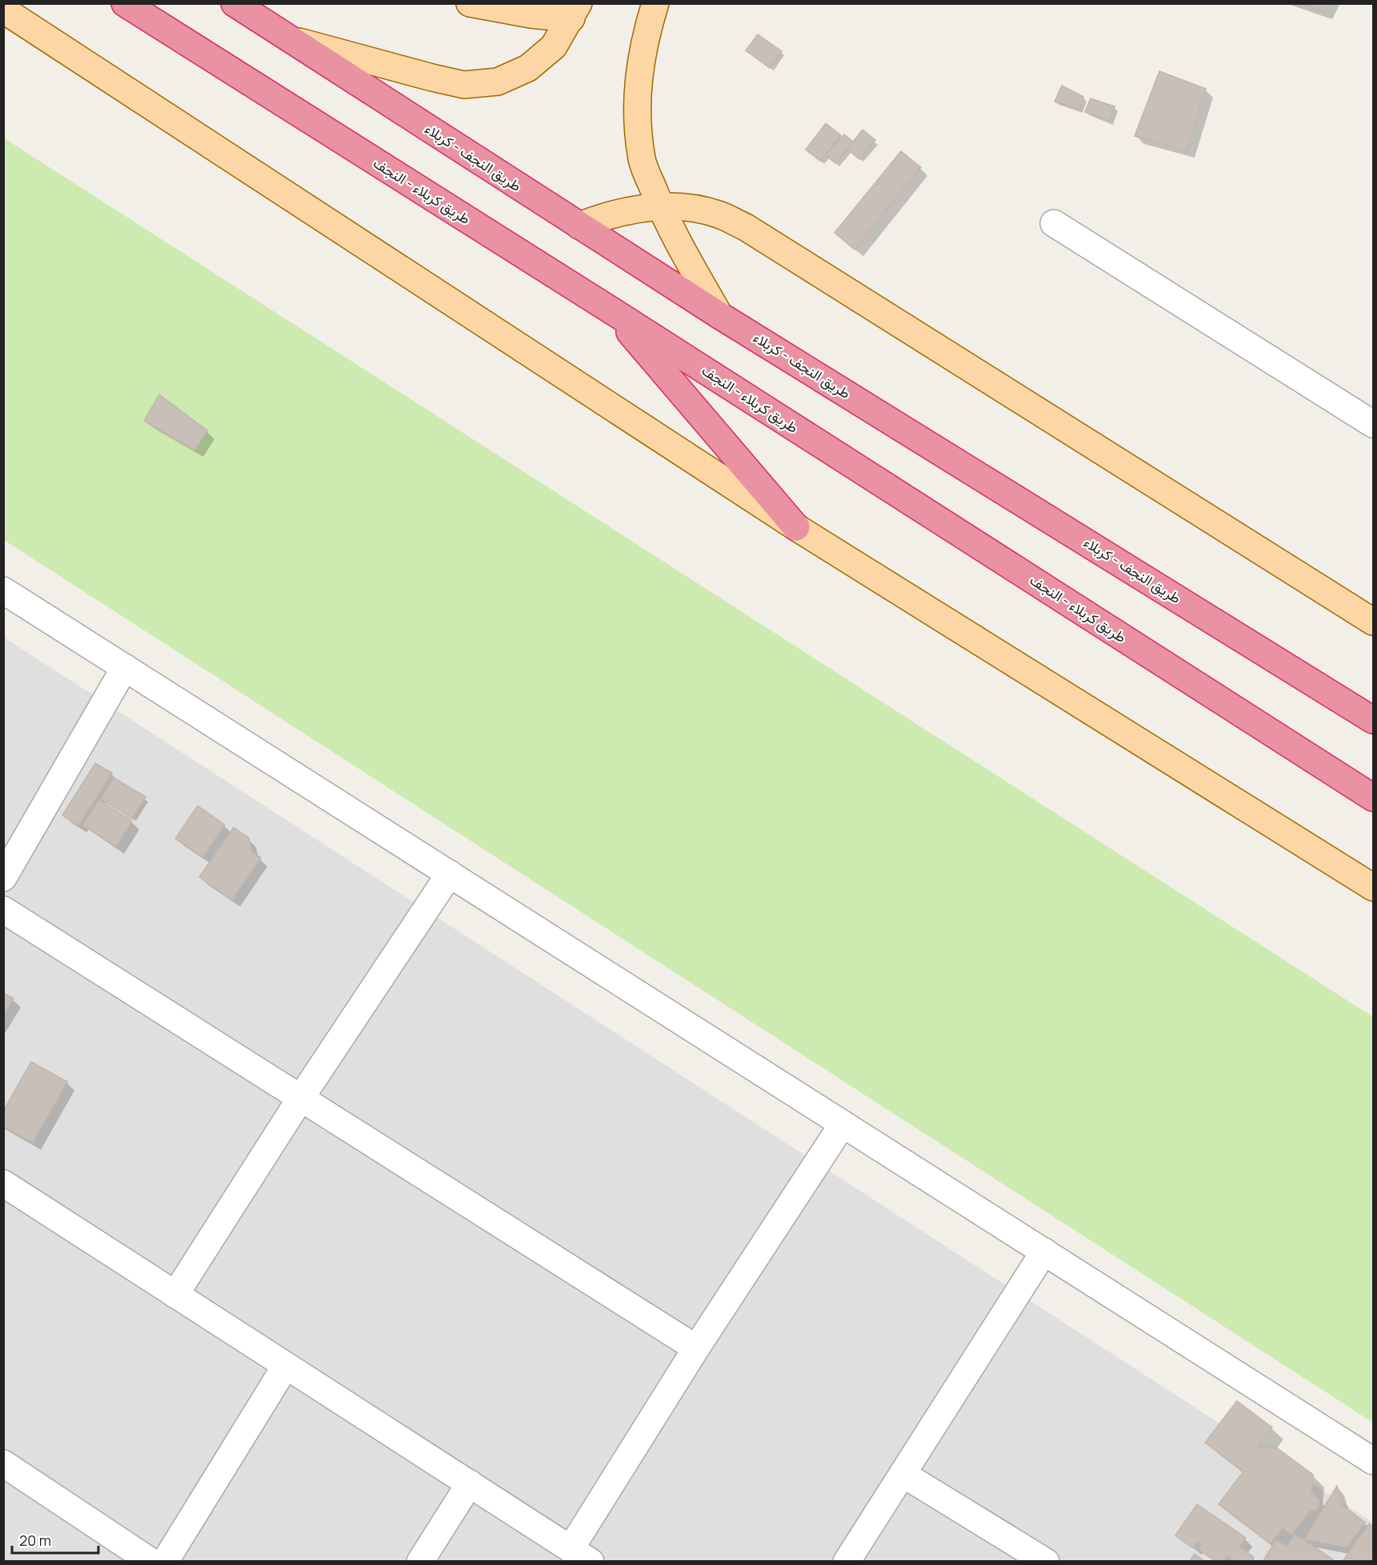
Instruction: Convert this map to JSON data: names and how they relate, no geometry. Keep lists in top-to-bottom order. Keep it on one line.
{"streets":{"highway":["طريق النجف - کربلاء","طريق کربلاء - النجف"]},"scale_bar":"20 m"}
